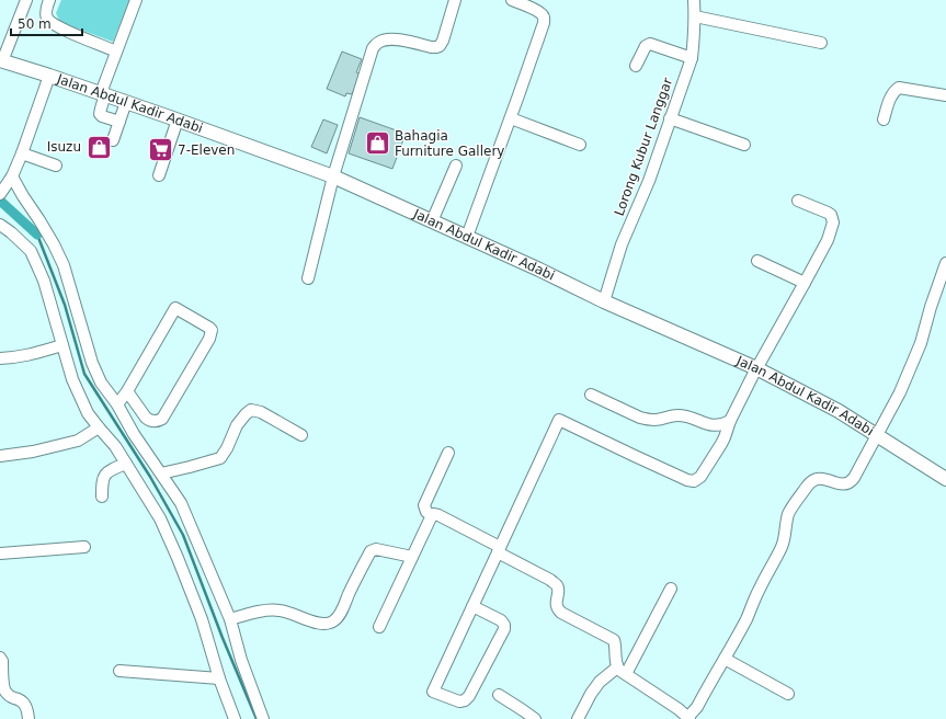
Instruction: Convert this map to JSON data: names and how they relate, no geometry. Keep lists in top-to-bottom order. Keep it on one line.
{"streets":{"main road":["Jalan Abdul Kadir Adabi"],"street":["Lorong Kubur Langgar"]},"crossings":[["Jalan Abdul Kadir Adabi","Lorong Kubur Langgar"]],"places":{"shop":["Bahagia Furniture Gallery","Isuzu"],"supermarket":["7-Eleven"]},"scale_bar":"50 m"}
